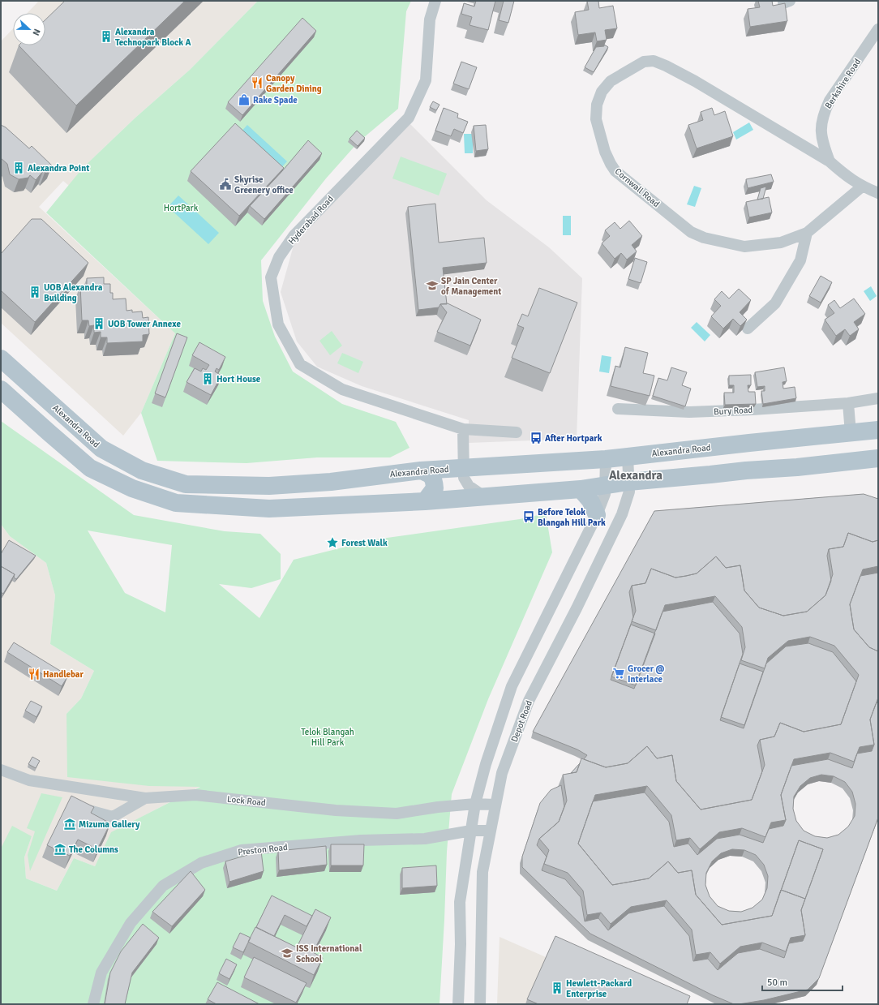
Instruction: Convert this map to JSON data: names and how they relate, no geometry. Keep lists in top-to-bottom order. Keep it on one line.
{"streets":{"main road":["Alexandra Road"],"street":["Berkshire Road","Cornwall Road","Hyderabad Road","Bury Road","Depot Road","Lock Road","Preston Road"]},"crossings":[["Berkshire Road","Cornwall Road"],["Alexandra Road","Depot Road"],["Depot Road","Lock Road"],["Depot Road","Preston Road"]],"districts":["Alexandra"],"parks":["HortPark","Telok Blangah Hill Park"],"places":{"building":["Alexandra Technopark Block A","Alexandra Point","UOB Alexandra Building","UOB Tower Annexe","Hort House","Hewlett-Packard Enterprise"],"restaurant":["Canopy Garden Dining","Handlebar"],"shop":["Rake Spade"],"public building":["Skyrise Greenery office"],"school or university":["SP Jain Center of Management","ISS International School"],"bus stop":["After Hortpark","Before Telok Blangah Hill Park"],"place":["Forest Walk"],"supermarket":["Grocer @ Interlace"],"museum":["Mizuma Gallery","The Columns"]},"scale_bar":"50 m","north":"right"}
